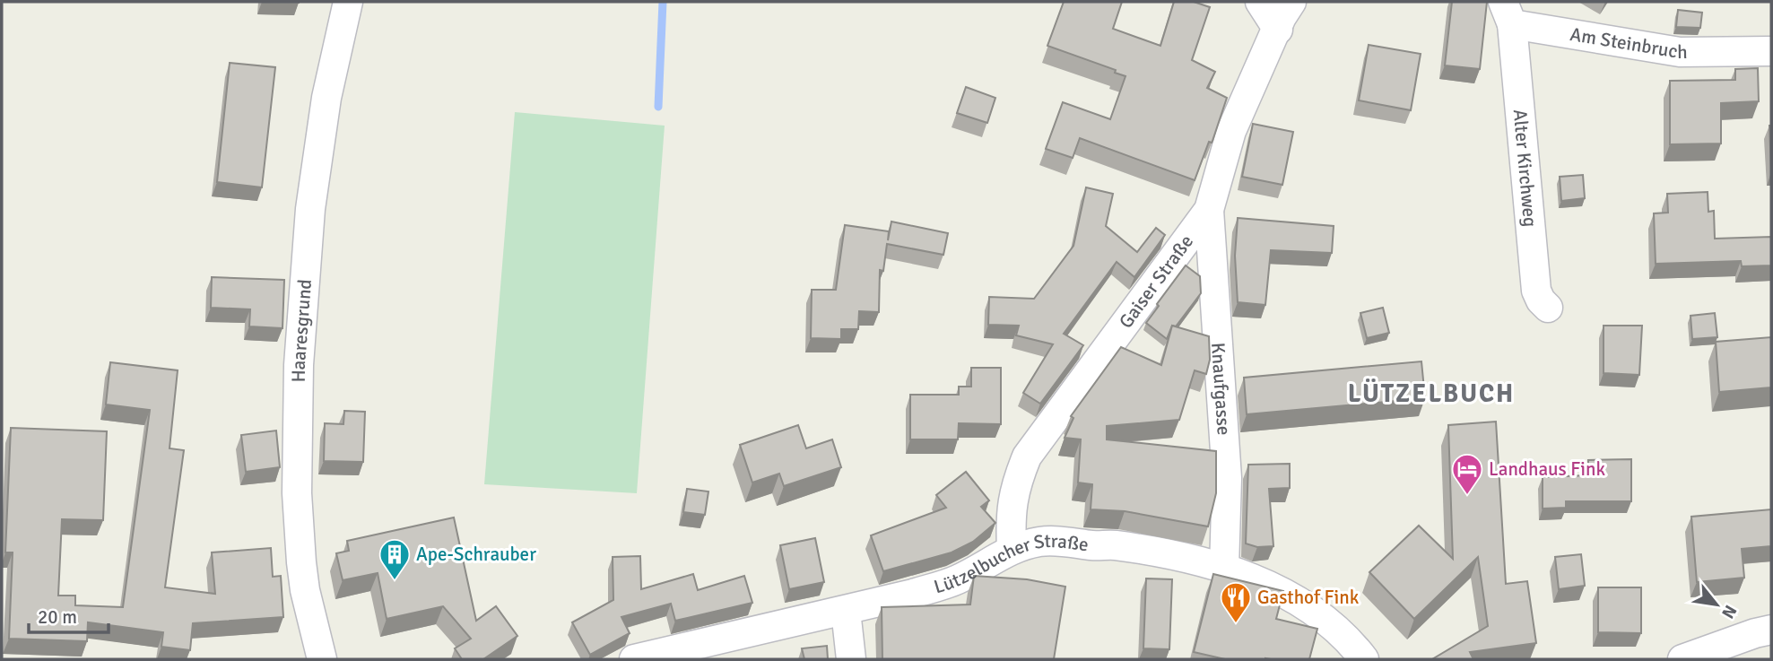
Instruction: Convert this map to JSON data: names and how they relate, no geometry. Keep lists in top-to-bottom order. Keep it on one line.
{"streets":{"street":["Am Steinbruch","Alter Kirchweg","Gaiser Straße","Haaresgrund","Knaufgasse","Lützelbucher Straße"]},"crossings":[["Am Steinbruch","Alter Kirchweg"],["Gaiser Straße","Knaufgasse"],["Gaiser Straße","Lützelbucher Straße"],["Knaufgasse","Lützelbucher Straße"]],"districts":["LÜTZELBUCH"],"places":{"hotel":["Landhaus Fink"],"building":["Ape-Schrauber"],"restaurant":["Gasthof Fink"]},"scale_bar":"20 m","north":"bottom right"}
